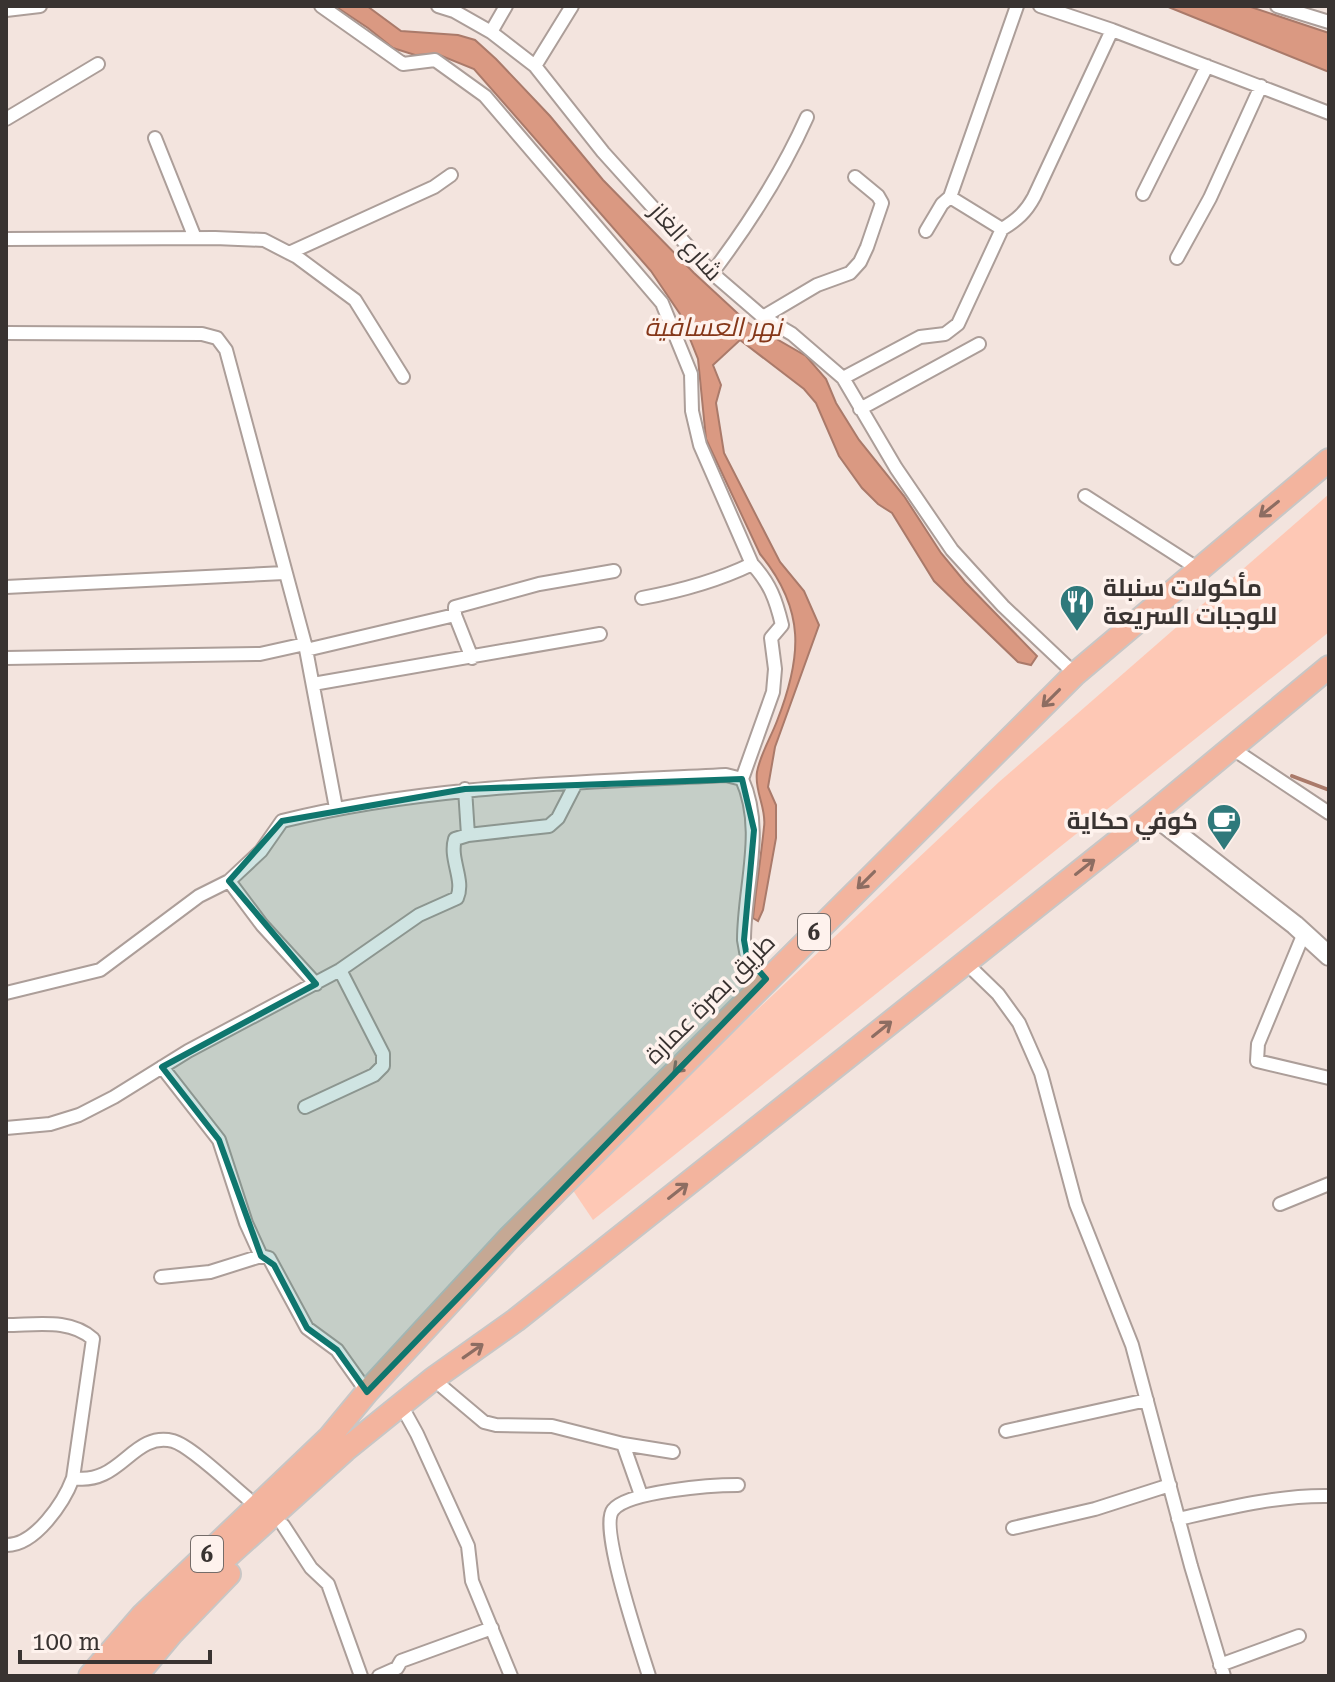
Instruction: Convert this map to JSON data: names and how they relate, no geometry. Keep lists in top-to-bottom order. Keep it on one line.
{"streets":{"highway":["6","طريق بصرة عمارة"],"street":["شارع الغاز"]},"crossings":[["شارع الغاز","طريق بصرة عمارة"],["6","طريق بصرة عمارة"]],"water":["نهر العسافية"],"places":{"restaurant":["مأكولات سنبلة للوجبات السريعة"],"cafe":["كوفي حكاية"]},"scale_bar":"100 m"}
